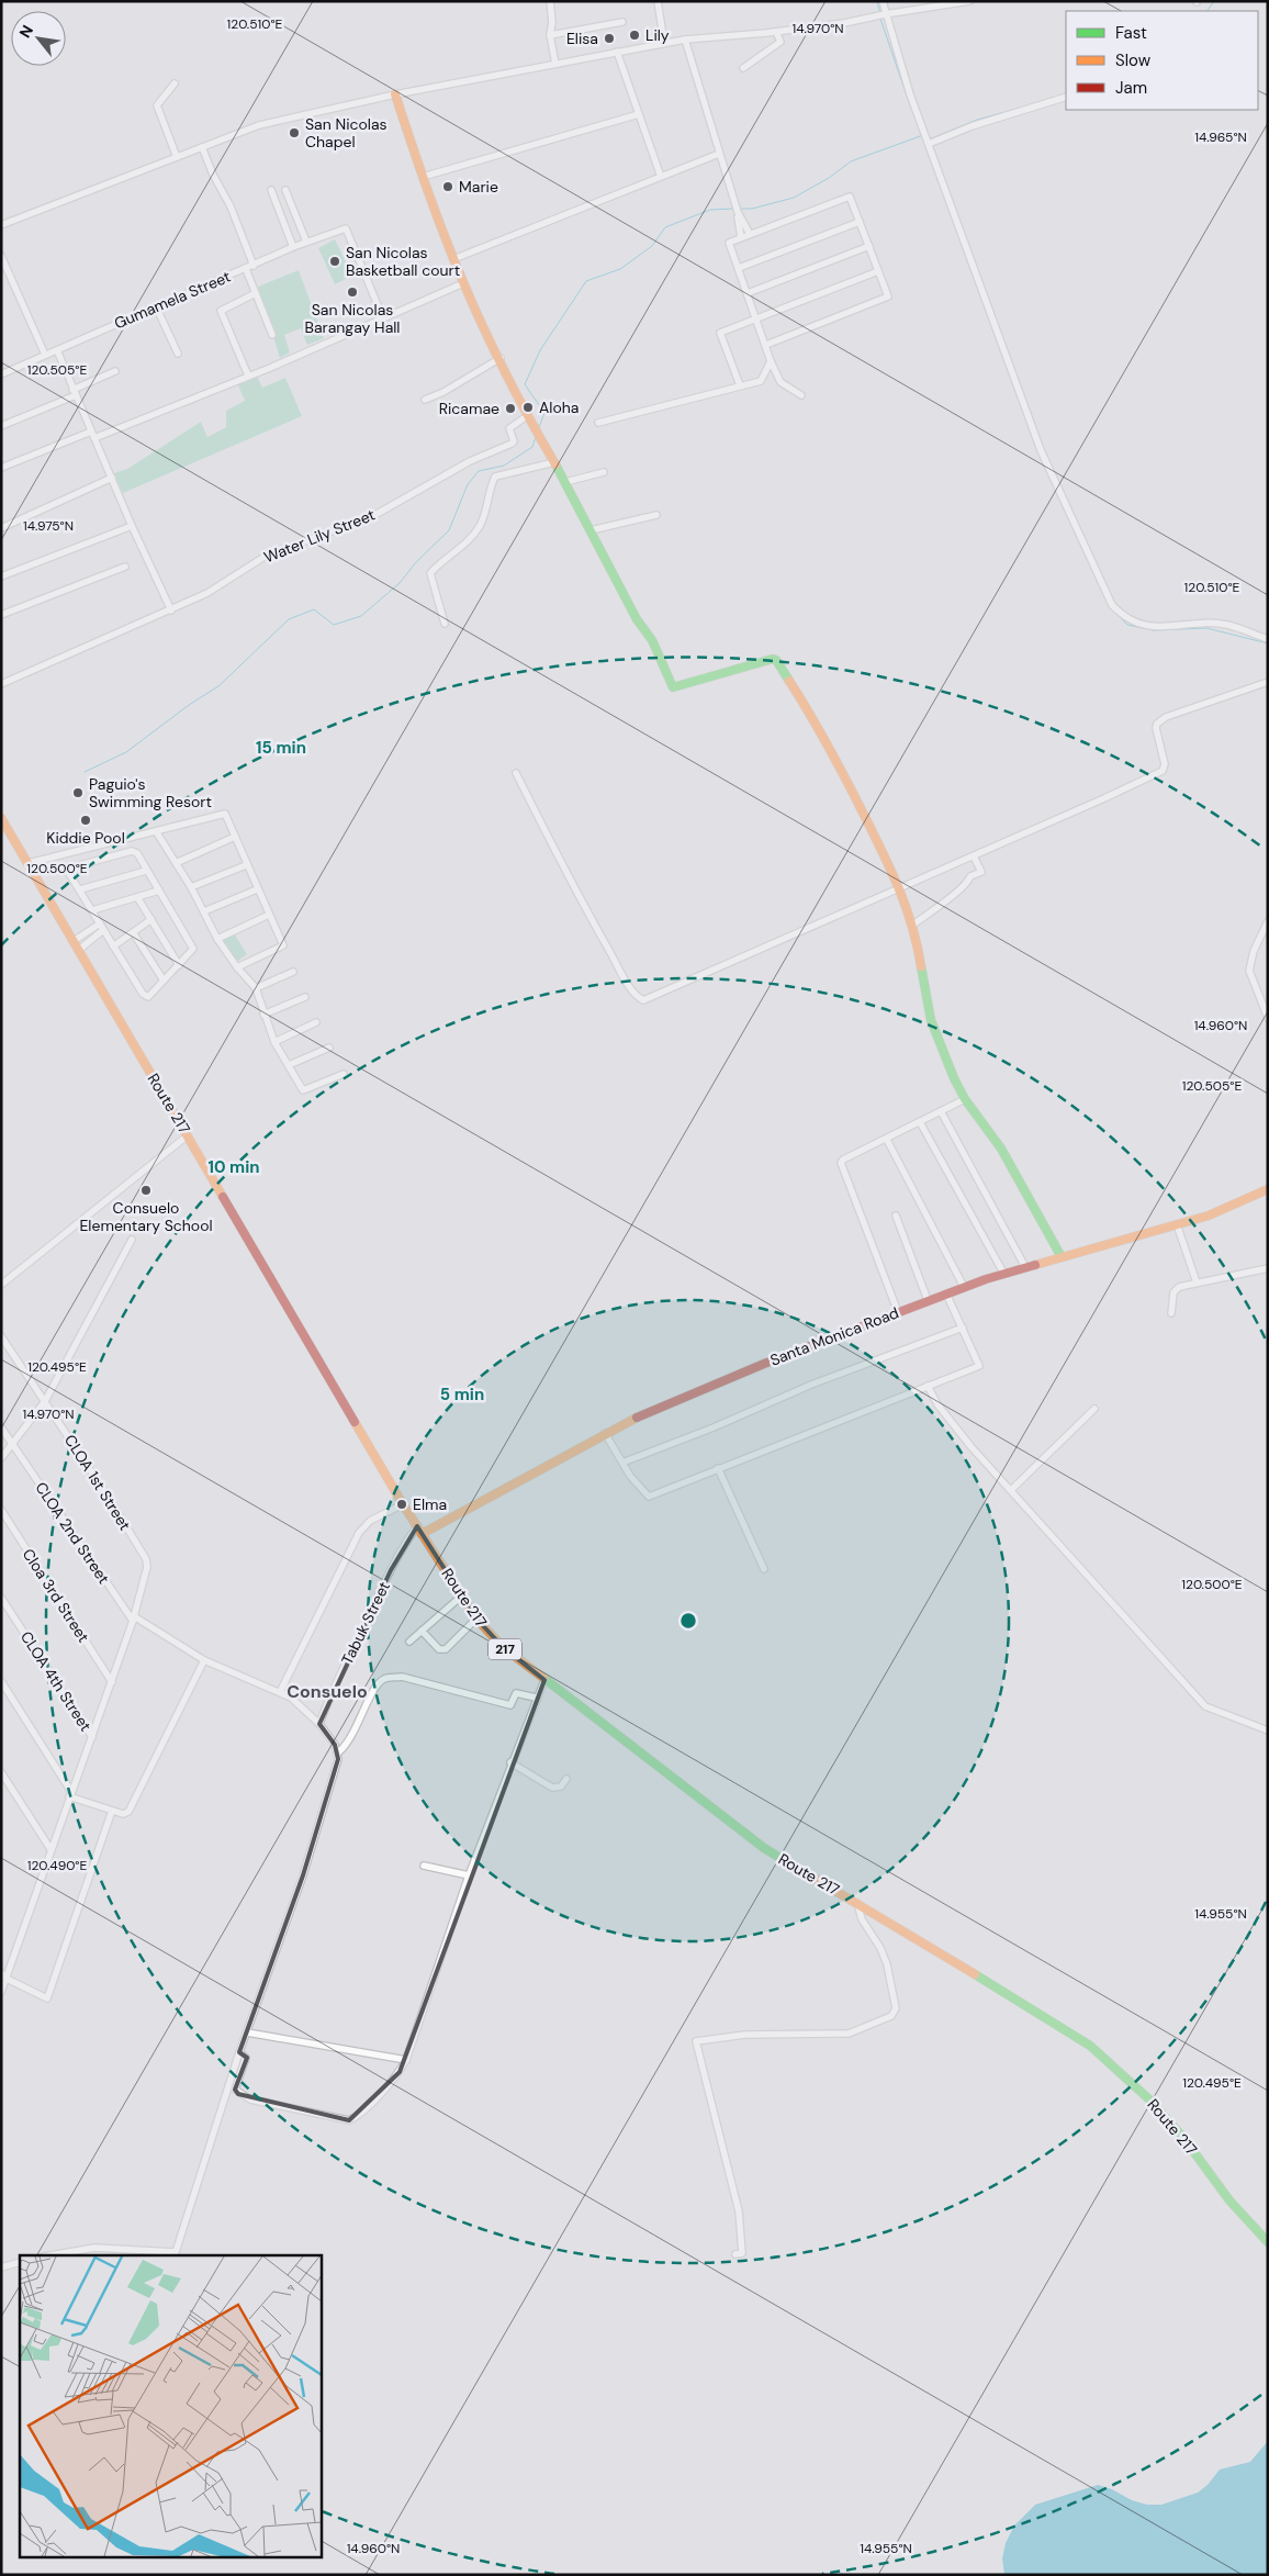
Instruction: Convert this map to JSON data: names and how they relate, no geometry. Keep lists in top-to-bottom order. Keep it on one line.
{"streets":{"street":["Gumamela Street","Water Lily Street","Route 217","Santa Monica Road","CLOA 1st Street","CLOA 2nd Street","Cloa 3rd Street","Tabuk Street","217","CLOA 4th Street"]},"crossings":[["Route 217","Santa Monica Road"],["Route 217","Tabuk Street"],["CLOA 1st Street","CLOA 2nd Street"]],"districts":["Consuelo"],"places":["Lily","Elisa","San Nicolas Chapel","Marie","San Nicolas Basketball court","San Nicolas Barangay Hall","Aloha","Ricamae","Paguio's Swimming Resort","Kiddie Pool","Consuelo Elementary School","Elma"],"legend":["Fast","Slow","Jam"],"north":"top left","coordinates":["120.510°E","14.970°N","14.965°N","120.505°E","14.975°N","120.500°E","14.960°N","120.495°E","120.490°E","14.955°N"],"rings":["15 min","10 min","5 min"]}
